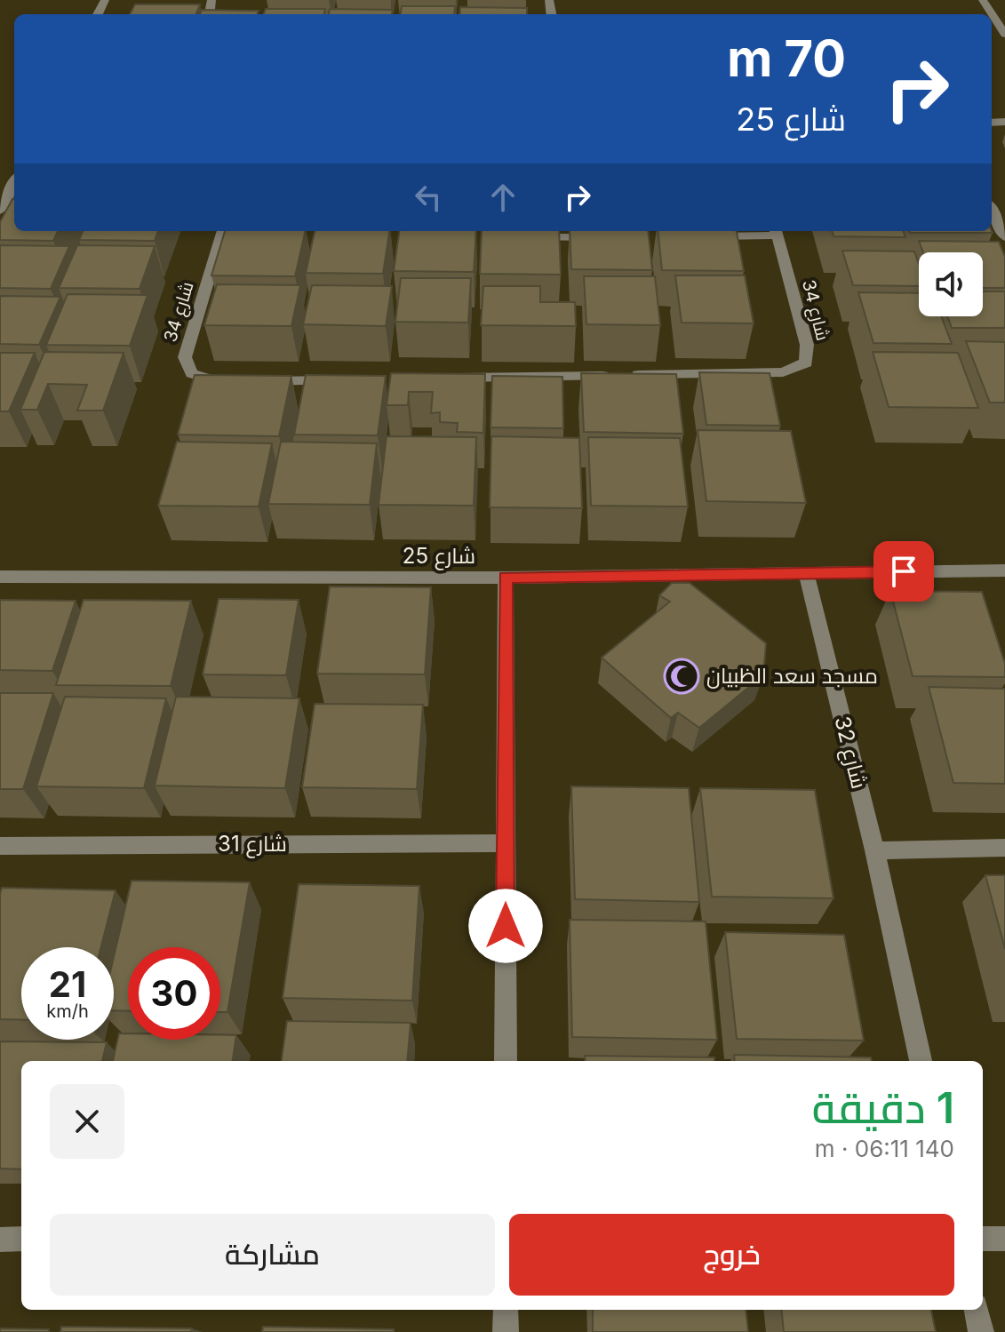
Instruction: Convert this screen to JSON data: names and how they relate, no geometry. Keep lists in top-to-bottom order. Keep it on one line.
{"streets":{"street":["شارع 34","شارع 25","شارع 32","شارع 31"]},"crossings":[["شارع 25","شارع 32"]],"places":{"mosque":["مسجد سعد الظبيان"]},"page":{"turn":["70 m","شارع 25"],"speed":"21 km/h","limit":"30","heading":["1 دقيقة","140 m · 06:11"],"buttons":["خروج","مشاركة"]}}
